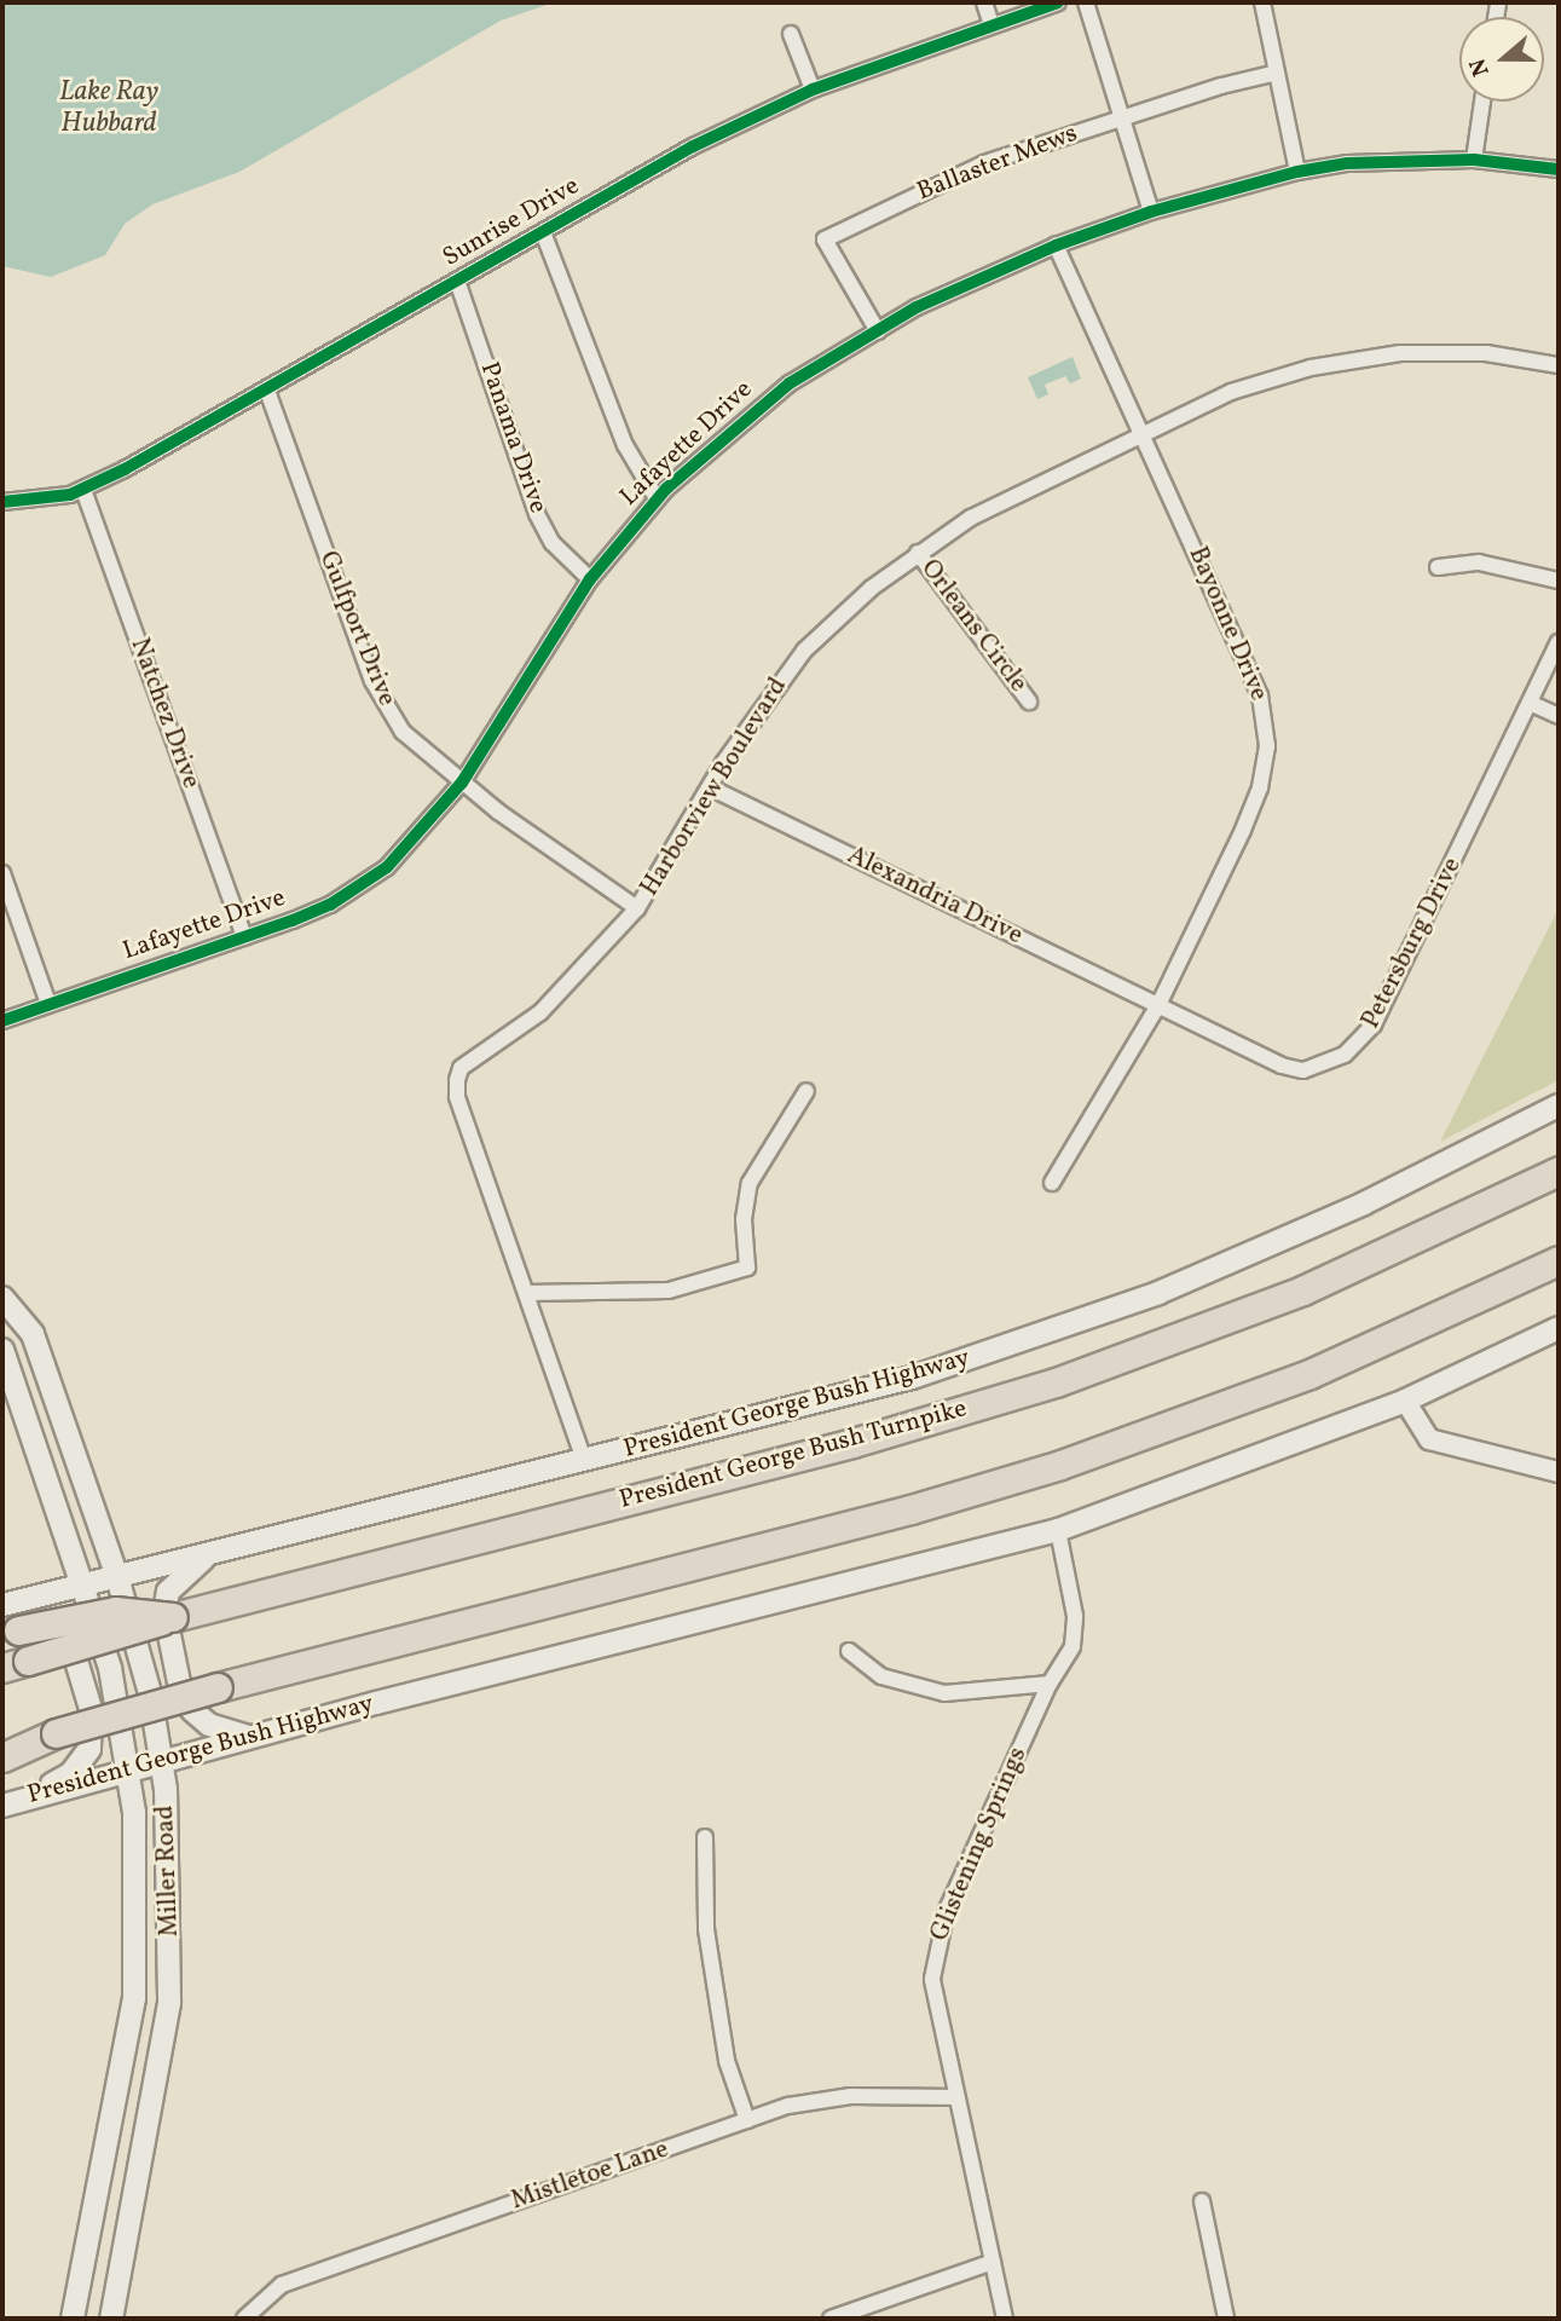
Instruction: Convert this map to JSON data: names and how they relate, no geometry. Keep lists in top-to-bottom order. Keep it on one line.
{"streets":{"highway":["President George Bush Turnpike"],"main road":["President George Bush Highway","Miller Road"],"street":["Ballaster Mews","Sunrise Drive","Panama Drive","Lafayette Drive","Bayonne Drive","Orleans Circle","Gulfport Drive","Natchez Drive","Harborview Boulevard","Alexandria Drive","Petersburg Drive","Glistening Springs","Mistletoe Lane"]},"crossings":[["Ballaster Mews","Lafayette Drive"],["Sunrise Drive","Panama Drive"],["Sunrise Drive","Gulfport Drive"],["Sunrise Drive","Natchez Drive"],["Panama Drive","Lafayette Drive"],["Lafayette Drive","Bayonne Drive"],["Lafayette Drive","Gulfport Drive"],["Lafayette Drive","Natchez Drive"],["Bayonne Drive","Harborview Boulevard"],["Bayonne Drive","Alexandria Drive"],["Bayonne Drive","Petersburg Drive"],["Orleans Circle","Harborview Boulevard"],["Gulfport Drive","Harborview Boulevard"],["Harborview Boulevard","Alexandria Drive"],["Harborview Boulevard","President George Bush Highway"],["Alexandria Drive","Petersburg Drive"],["President George Bush Highway","Glistening Springs"],["President George Bush Highway","Miller Road"],["Glistening Springs","Mistletoe Lane"]],"water":["Lake Ray Hubbard"],"north":"left"}
